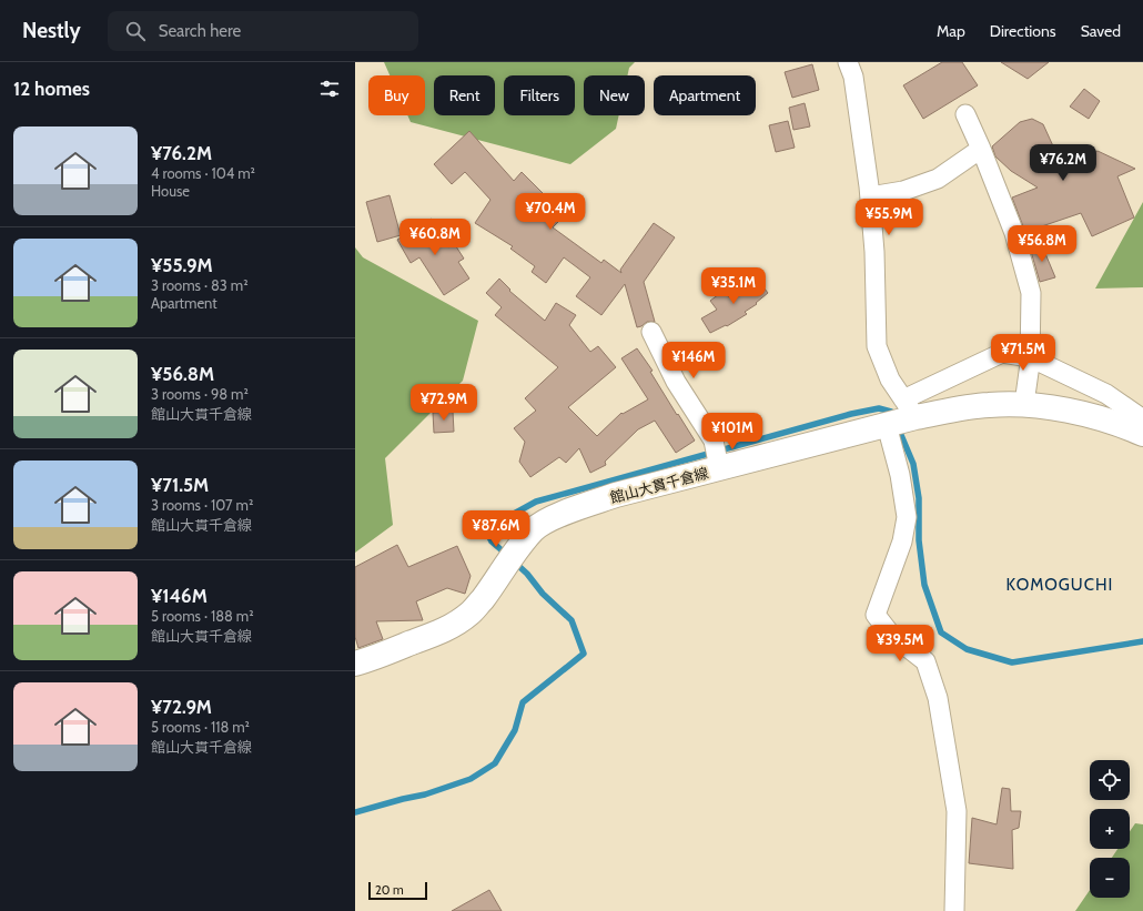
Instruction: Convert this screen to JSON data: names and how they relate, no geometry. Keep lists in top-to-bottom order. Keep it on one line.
{"streets":{"main road":["館山大貫千倉線"]},"districts":["KOMOGUCHI"],"scale_bar":"20 m","page":{"header":"Nestly","search":"Search here","nav":["Map","Directions","Saved"],"heading":"12 homes","chip":["Buy","Rent","Filters","New","Apartment"],"list":[{"name":"¥76.2M","note":"4 rooms · 104 m² · House"},{"name":"¥55.9M","note":"3 rooms · 83 m² · Apartment"},{"name":"¥56.8M","note":"3 rooms · 98 m² · 館山大貫千倉線"},{"name":"¥71.5M","note":"3 rooms · 107 m² · 館山大貫千倉線"},{"name":"¥146M","note":"5 rooms · 188 m² · 館山大貫千倉線"},{"name":"¥72.9M","note":"5 rooms · 118 m² · 館山大貫千倉線"}],"price":["¥76.2M","¥70.4M","¥55.9M","¥60.8M","¥56.8M","¥35.1M","¥71.5M","¥146M","¥72.9M","¥101M","¥87.6M","¥39.5M"],"map_buttons":["+","−"],"scale":"20 m"}}
